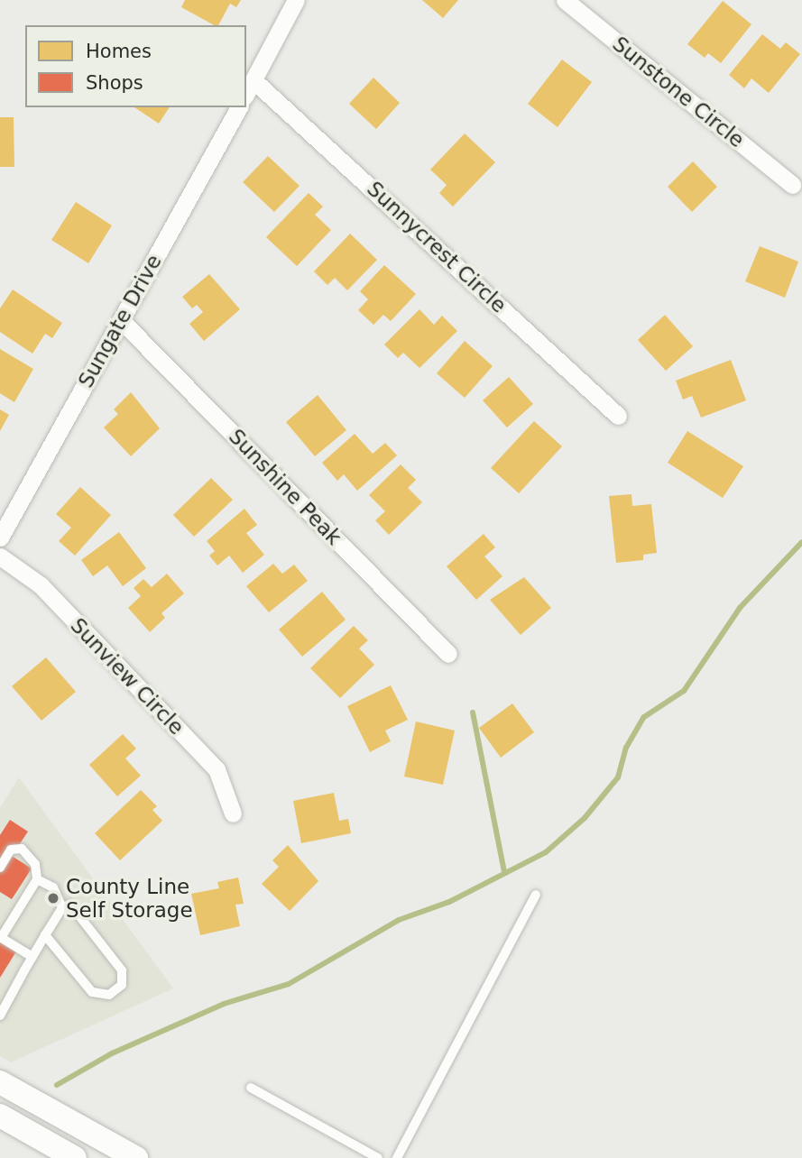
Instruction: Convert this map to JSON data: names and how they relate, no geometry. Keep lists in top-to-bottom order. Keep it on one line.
{"streets":{"street":["Sunstone Circle","Sunnycrest Circle","Sungate Drive","Sunshine Peak","Sunview Circle"]},"crossings":[["Sungate Drive","Sunshine Peak"]],"places":["County Line Self Storage"],"legend":["Homes","Shops"]}
